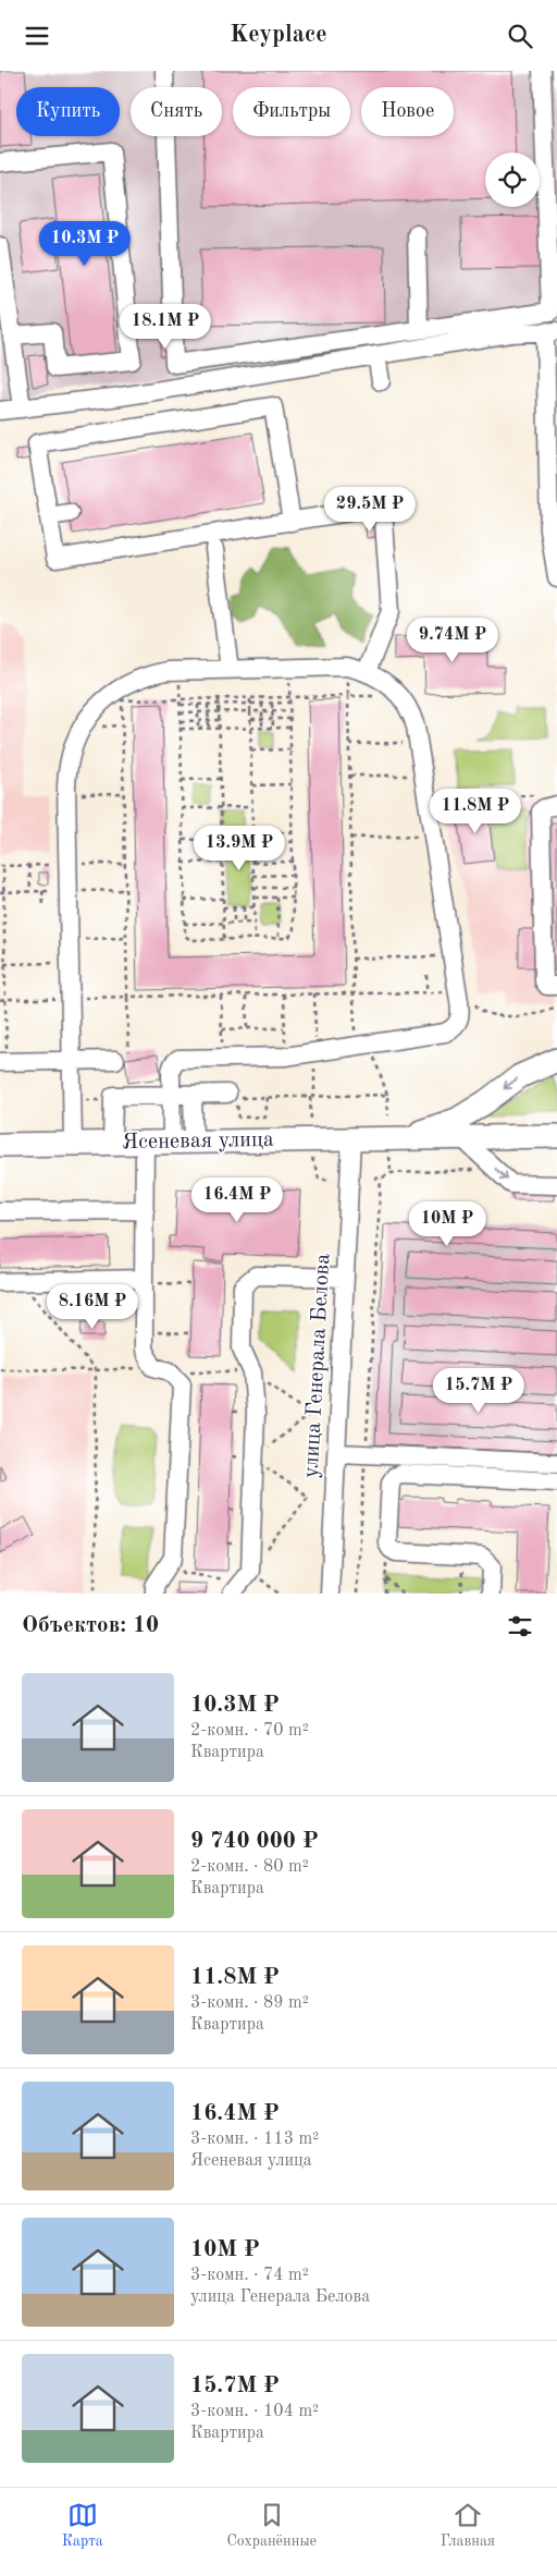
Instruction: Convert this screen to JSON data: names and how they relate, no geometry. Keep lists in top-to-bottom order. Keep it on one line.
{"streets":{"main road":["Ясеневая улица"],"street":["улица Генерала Белова"]},"crossings":[["Ясеневая улица","улица Генерала Белова"]],"page":{"header":"Keyplace","chip":["Купить","Снять","Фильтры","Новое"],"price":["10.3M ₽","18.1M ₽","29.5M ₽","9.74M ₽","11.8M ₽","13.9M ₽","16.4M ₽","10M ₽","8.16M ₽","15.7M ₽"],"heading":"Объектов: 10","list":[{"name":"10.3M ₽","note":"2-комн. · 70 m² · Квартира"},{"name":"9 740 000 ₽","note":"2-комн. · 80 m² · Квартира"},{"name":"11.8M ₽","note":"3-комн. · 89 m² · Квартира"},{"name":"16.4M ₽","note":"3-комн. · 113 m² · Ясеневая улица"},{"name":"10M ₽","note":"3-комн. · 74 m² · улица Генерала Белова"},{"name":"15.7M ₽","note":"3-комн. · 104 m² · Квартира"}],"tabs":["Карта","Сохранённые","Главная"]}}
